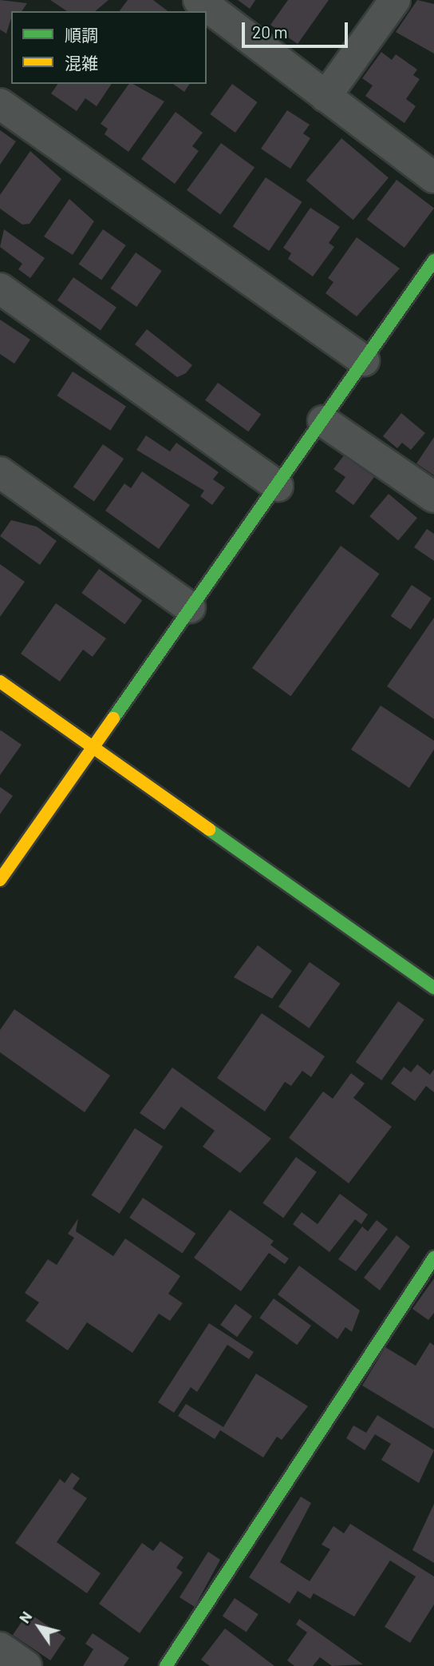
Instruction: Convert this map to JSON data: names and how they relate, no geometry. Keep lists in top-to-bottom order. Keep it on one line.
{"legend":["順調","混雑"],"scale_bar":"20 m","north":"top left"}
